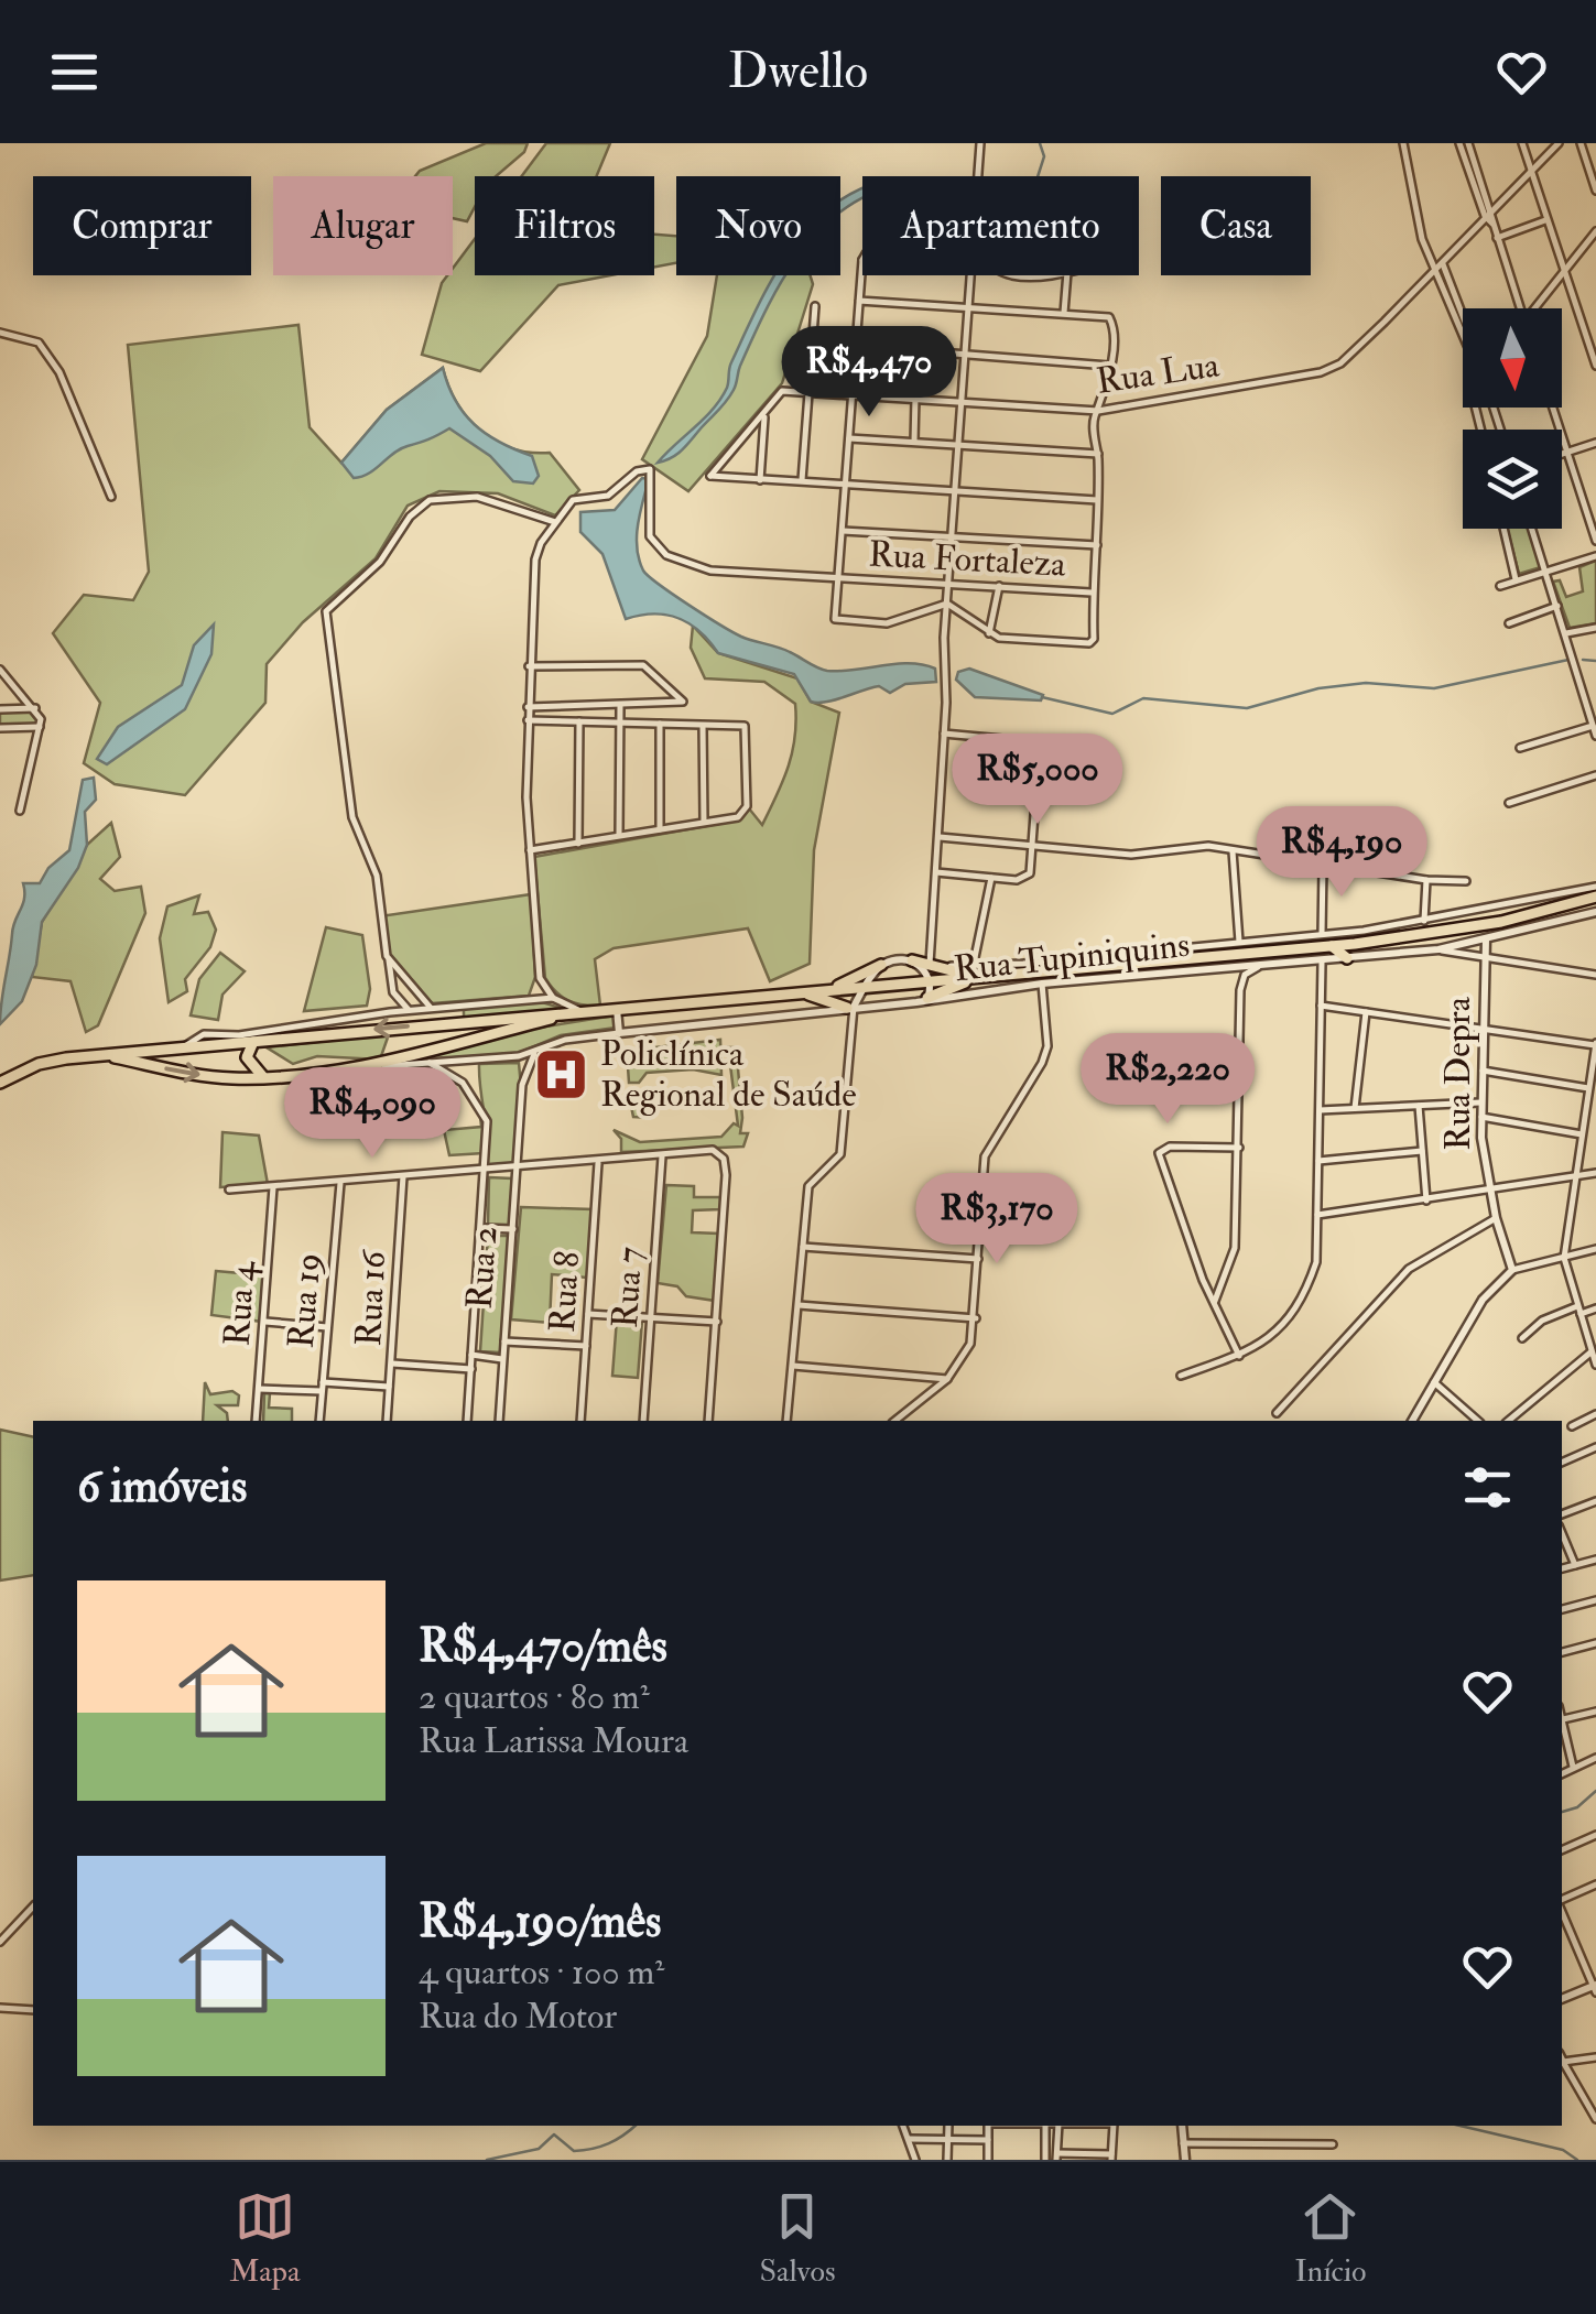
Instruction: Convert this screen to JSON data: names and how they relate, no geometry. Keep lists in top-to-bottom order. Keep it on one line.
{"streets":{"street":["Rua Lua","Rua Fortaleza","Rua Tupiniquins","Rua Depra","Rua 2","Rua 7","Rua 8","Rua 16","Rua 19","Rua 4"]},"crossings":[["Rua Tupiniquins","Rua Depra"]],"places":{"hospital":["Policlínica Regional de Saúde"]},"north":"bottom","page":{"header":"Dwello","chip":["Comprar","Alugar","Filtros","Novo","Apartamento","Casa"],"price":["R$4,470","R$5,000","R$4,190","R$2,220","R$4,090","R$3,170"],"heading":"6 imóveis","list":[{"name":"R$4,470/mês","note":"2 quartos · 80 m² · Rua Larissa Moura"},{"name":"R$4,190/mês","note":"4 quartos · 100 m² · Rua do Motor"}],"tabs":["Mapa","Salvos","Início"]}}
